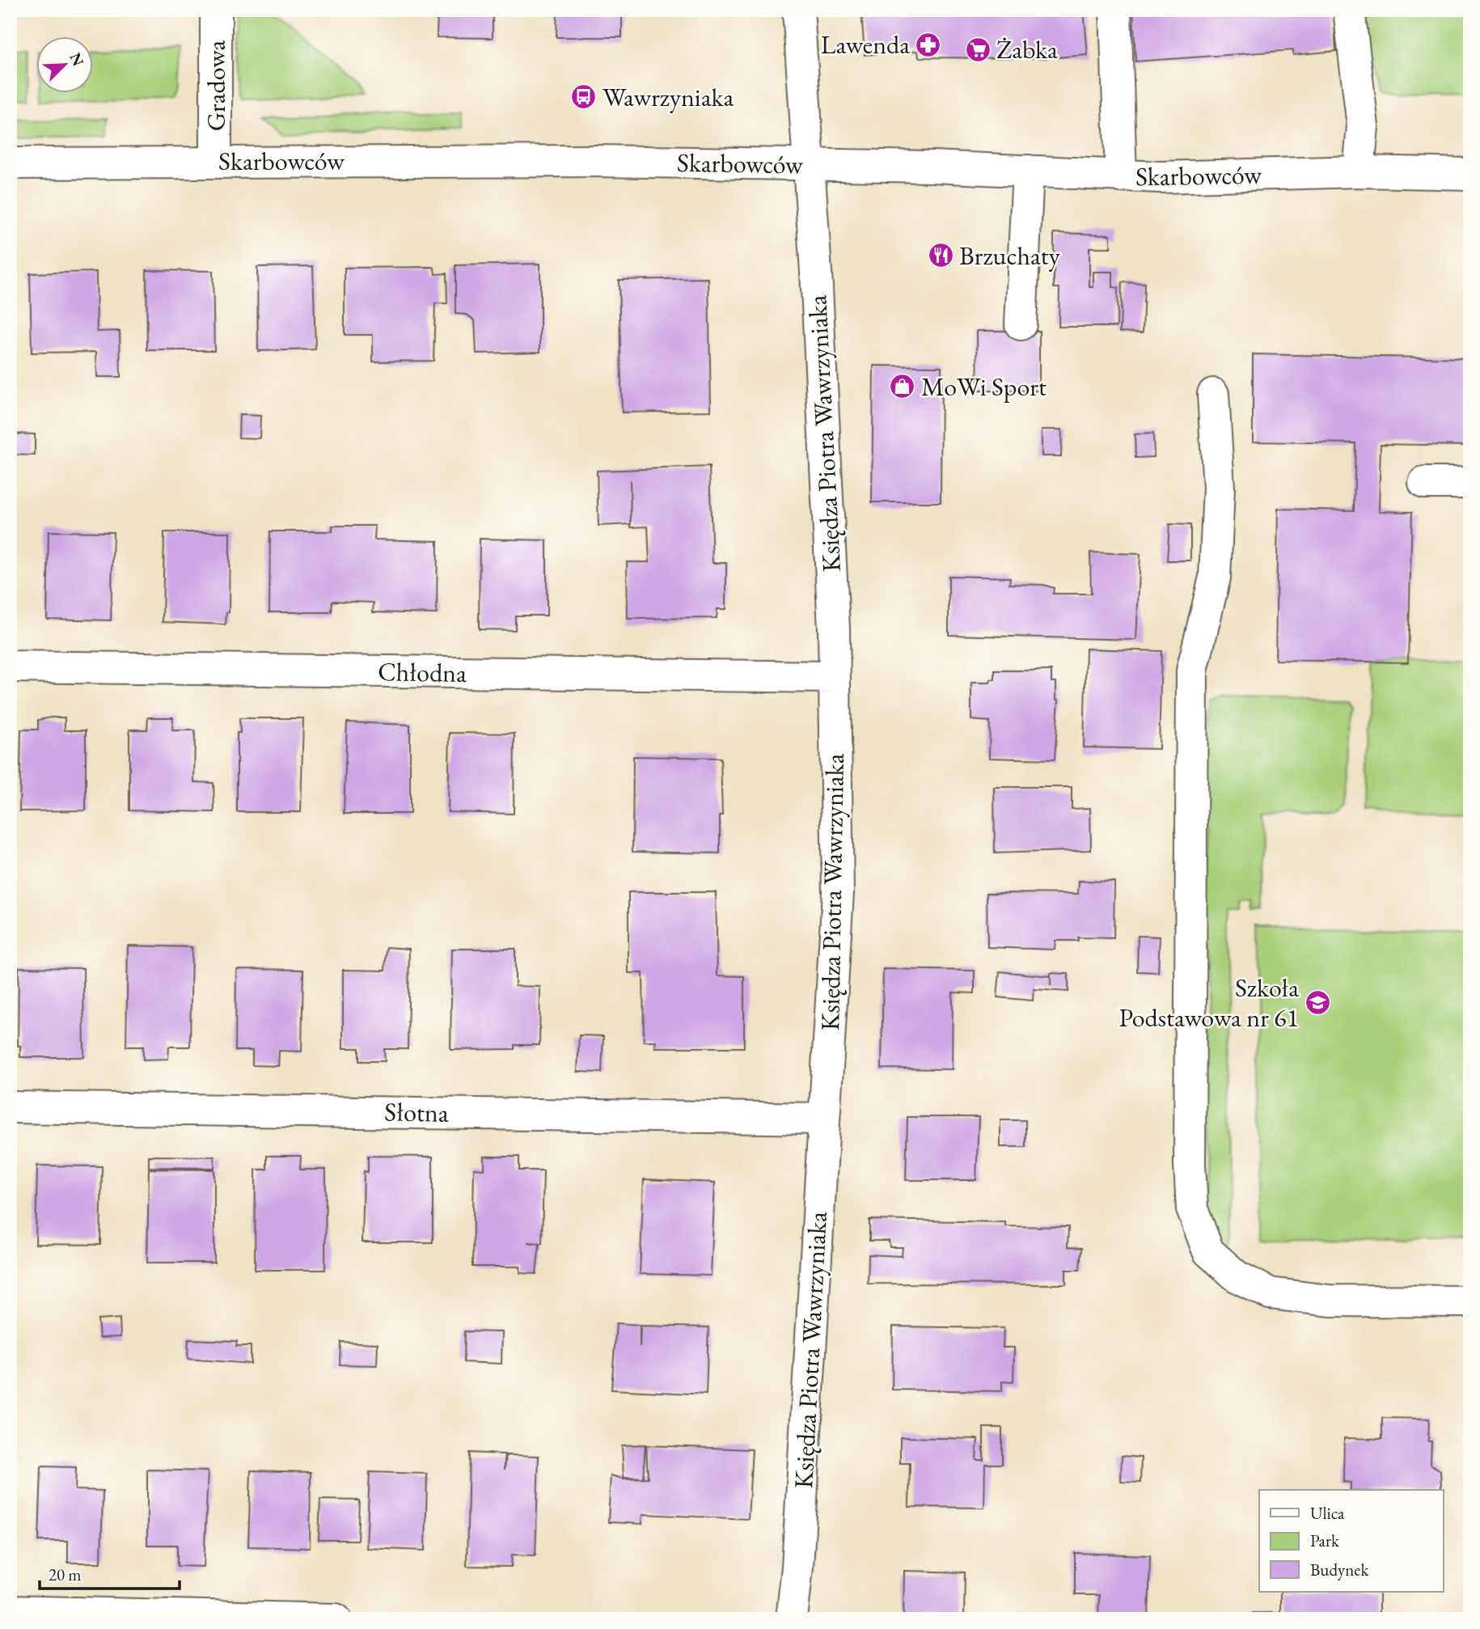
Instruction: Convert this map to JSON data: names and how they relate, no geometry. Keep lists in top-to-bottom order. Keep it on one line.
{"streets":{"street":["Gradowa","Skarbowców","Księdza Piotra Wawrzyniaka","Chłodna","Słotna"]},"crossings":[["Gradowa","Skarbowców"],["Skarbowców","Księdza Piotra Wawrzyniaka"],["Księdza Piotra Wawrzyniaka","Chłodna"],["Księdza Piotra Wawrzyniaka","Słotna"]],"places":{"pharmacy":["Lawenda"],"supermarket":["Żabka"],"bus stop":["Wawrzyniaka"],"restaurant":["Brzuchaty"],"shop":["MoWi Sport"],"school or university":["Szkoła Podstawowa nr 61"]},"legend":["Ulica","Park","Budynek"],"scale_bar":"20 m","north":"top right"}
